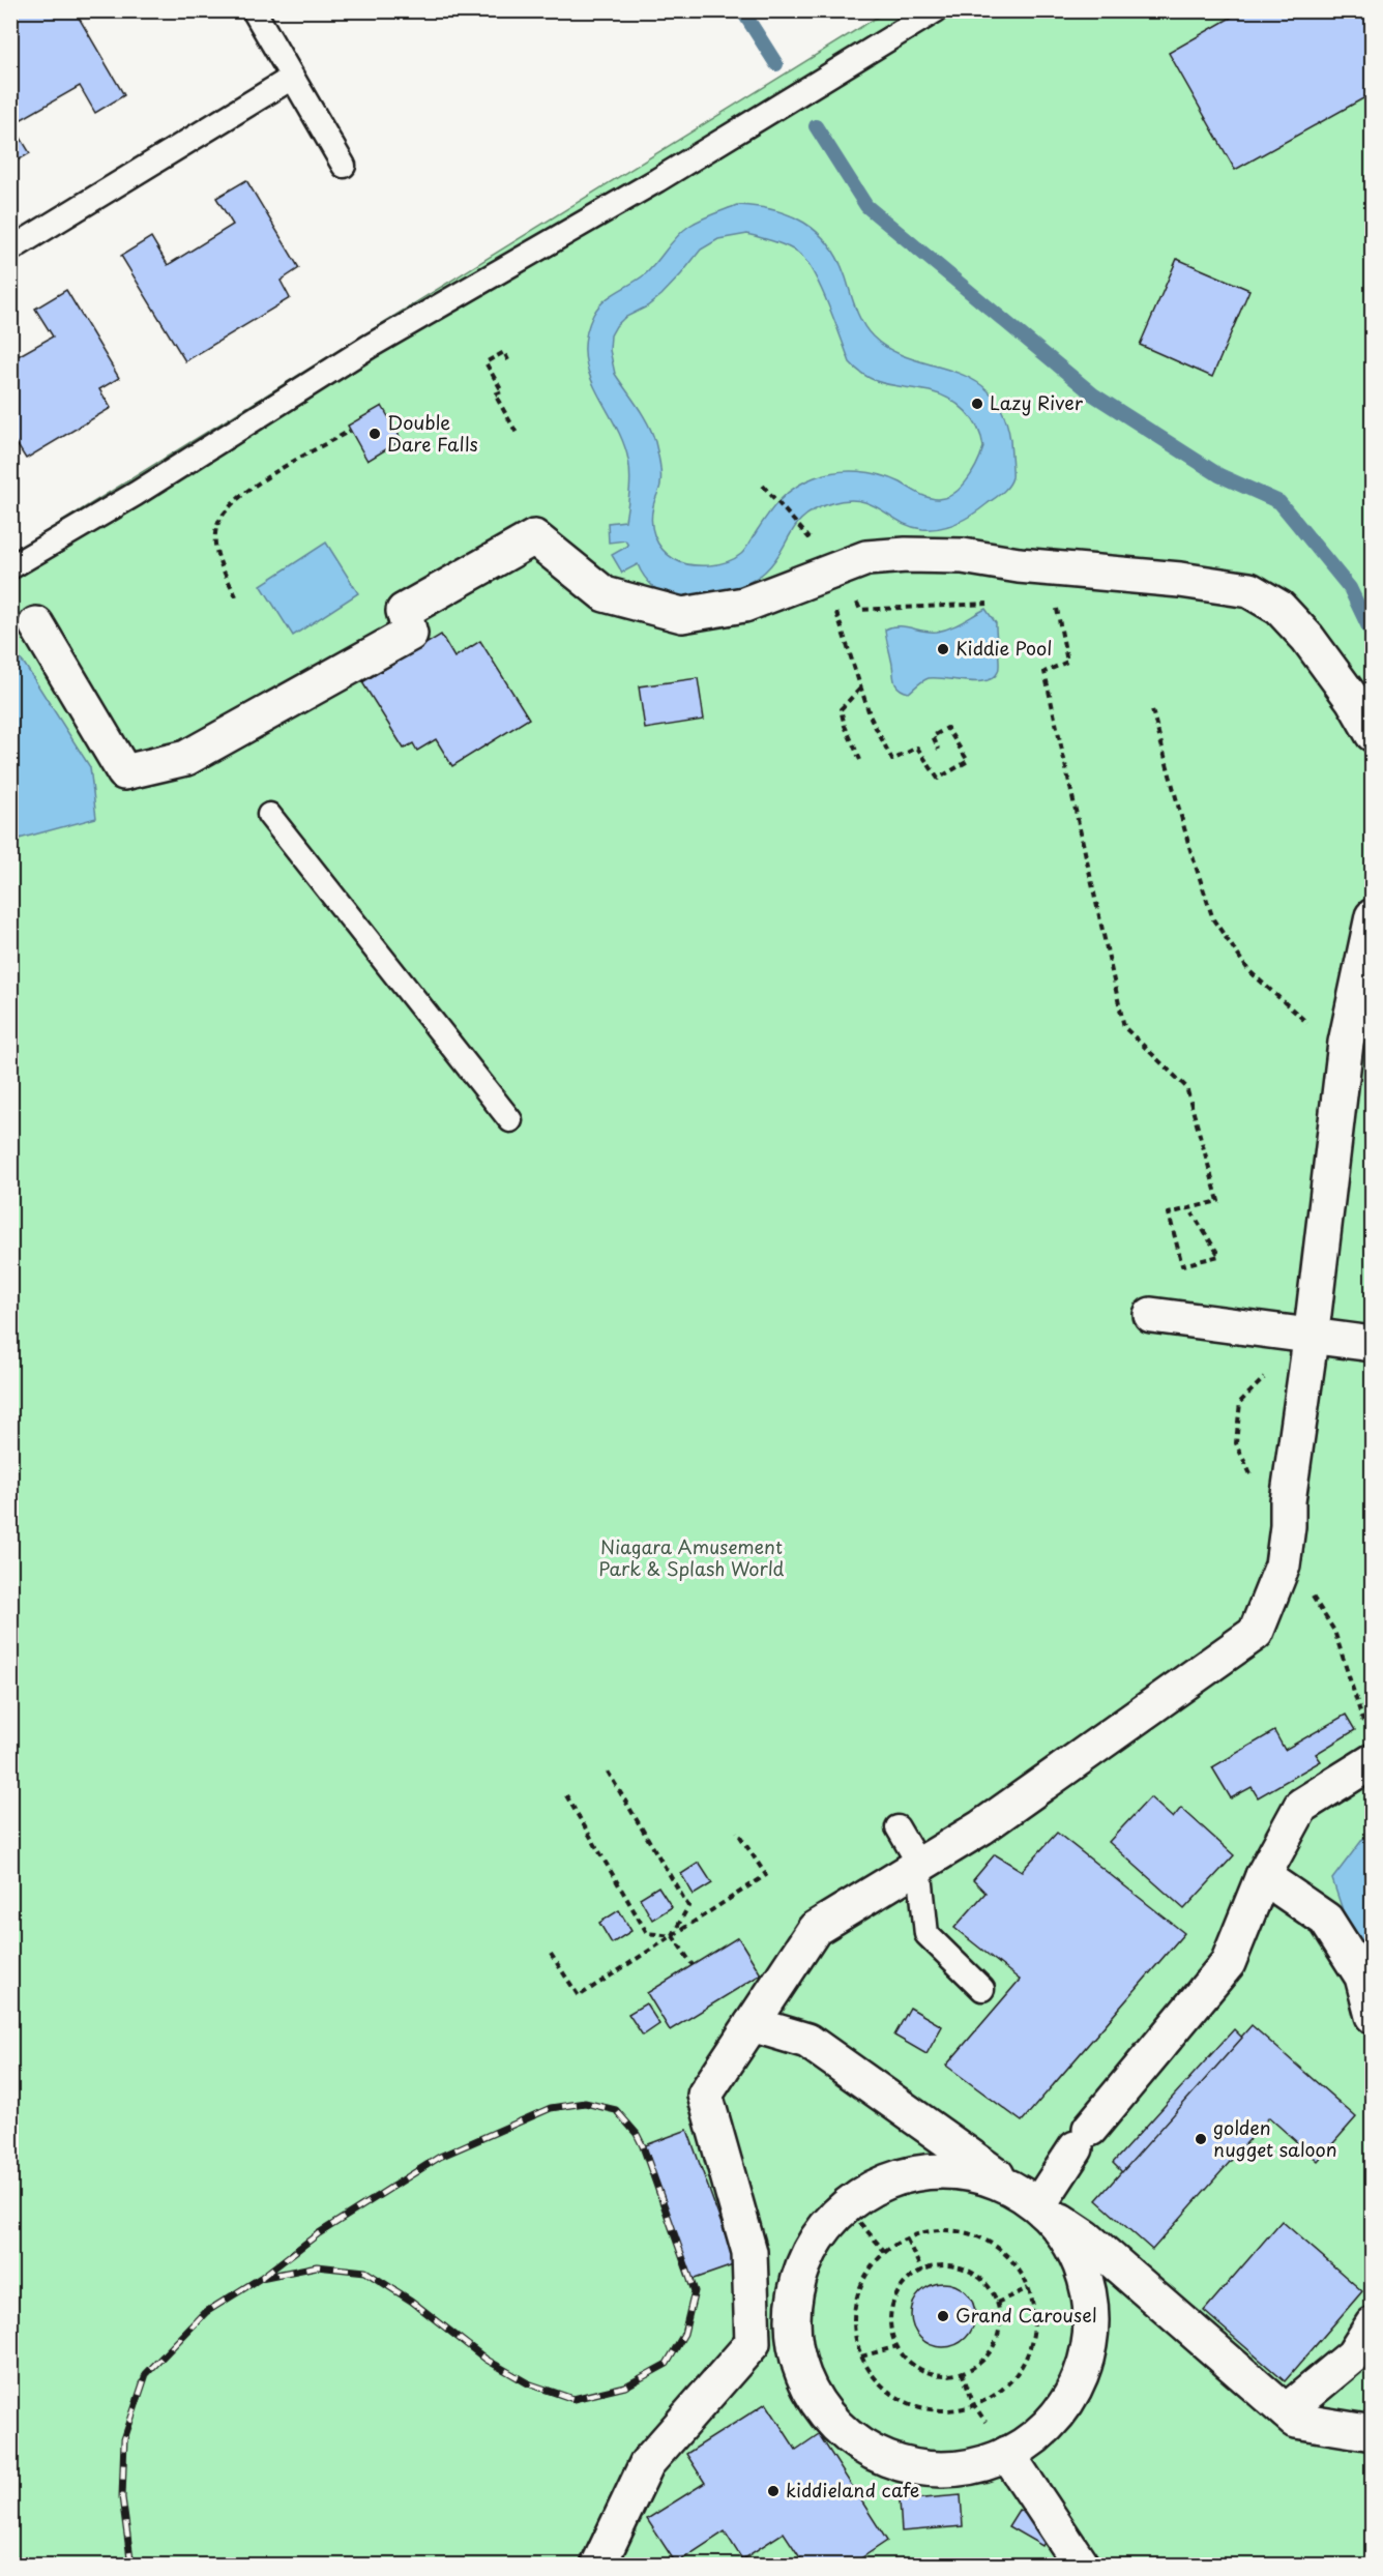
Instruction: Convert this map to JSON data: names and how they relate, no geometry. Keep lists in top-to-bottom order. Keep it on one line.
{"parks":["Niagara Amusement Park & Splash World"],"places":["Lazy River","Double Dare Falls","Kiddie Pool","golden nugget saloon","Grand Carousel","kiddieland cafe"]}
